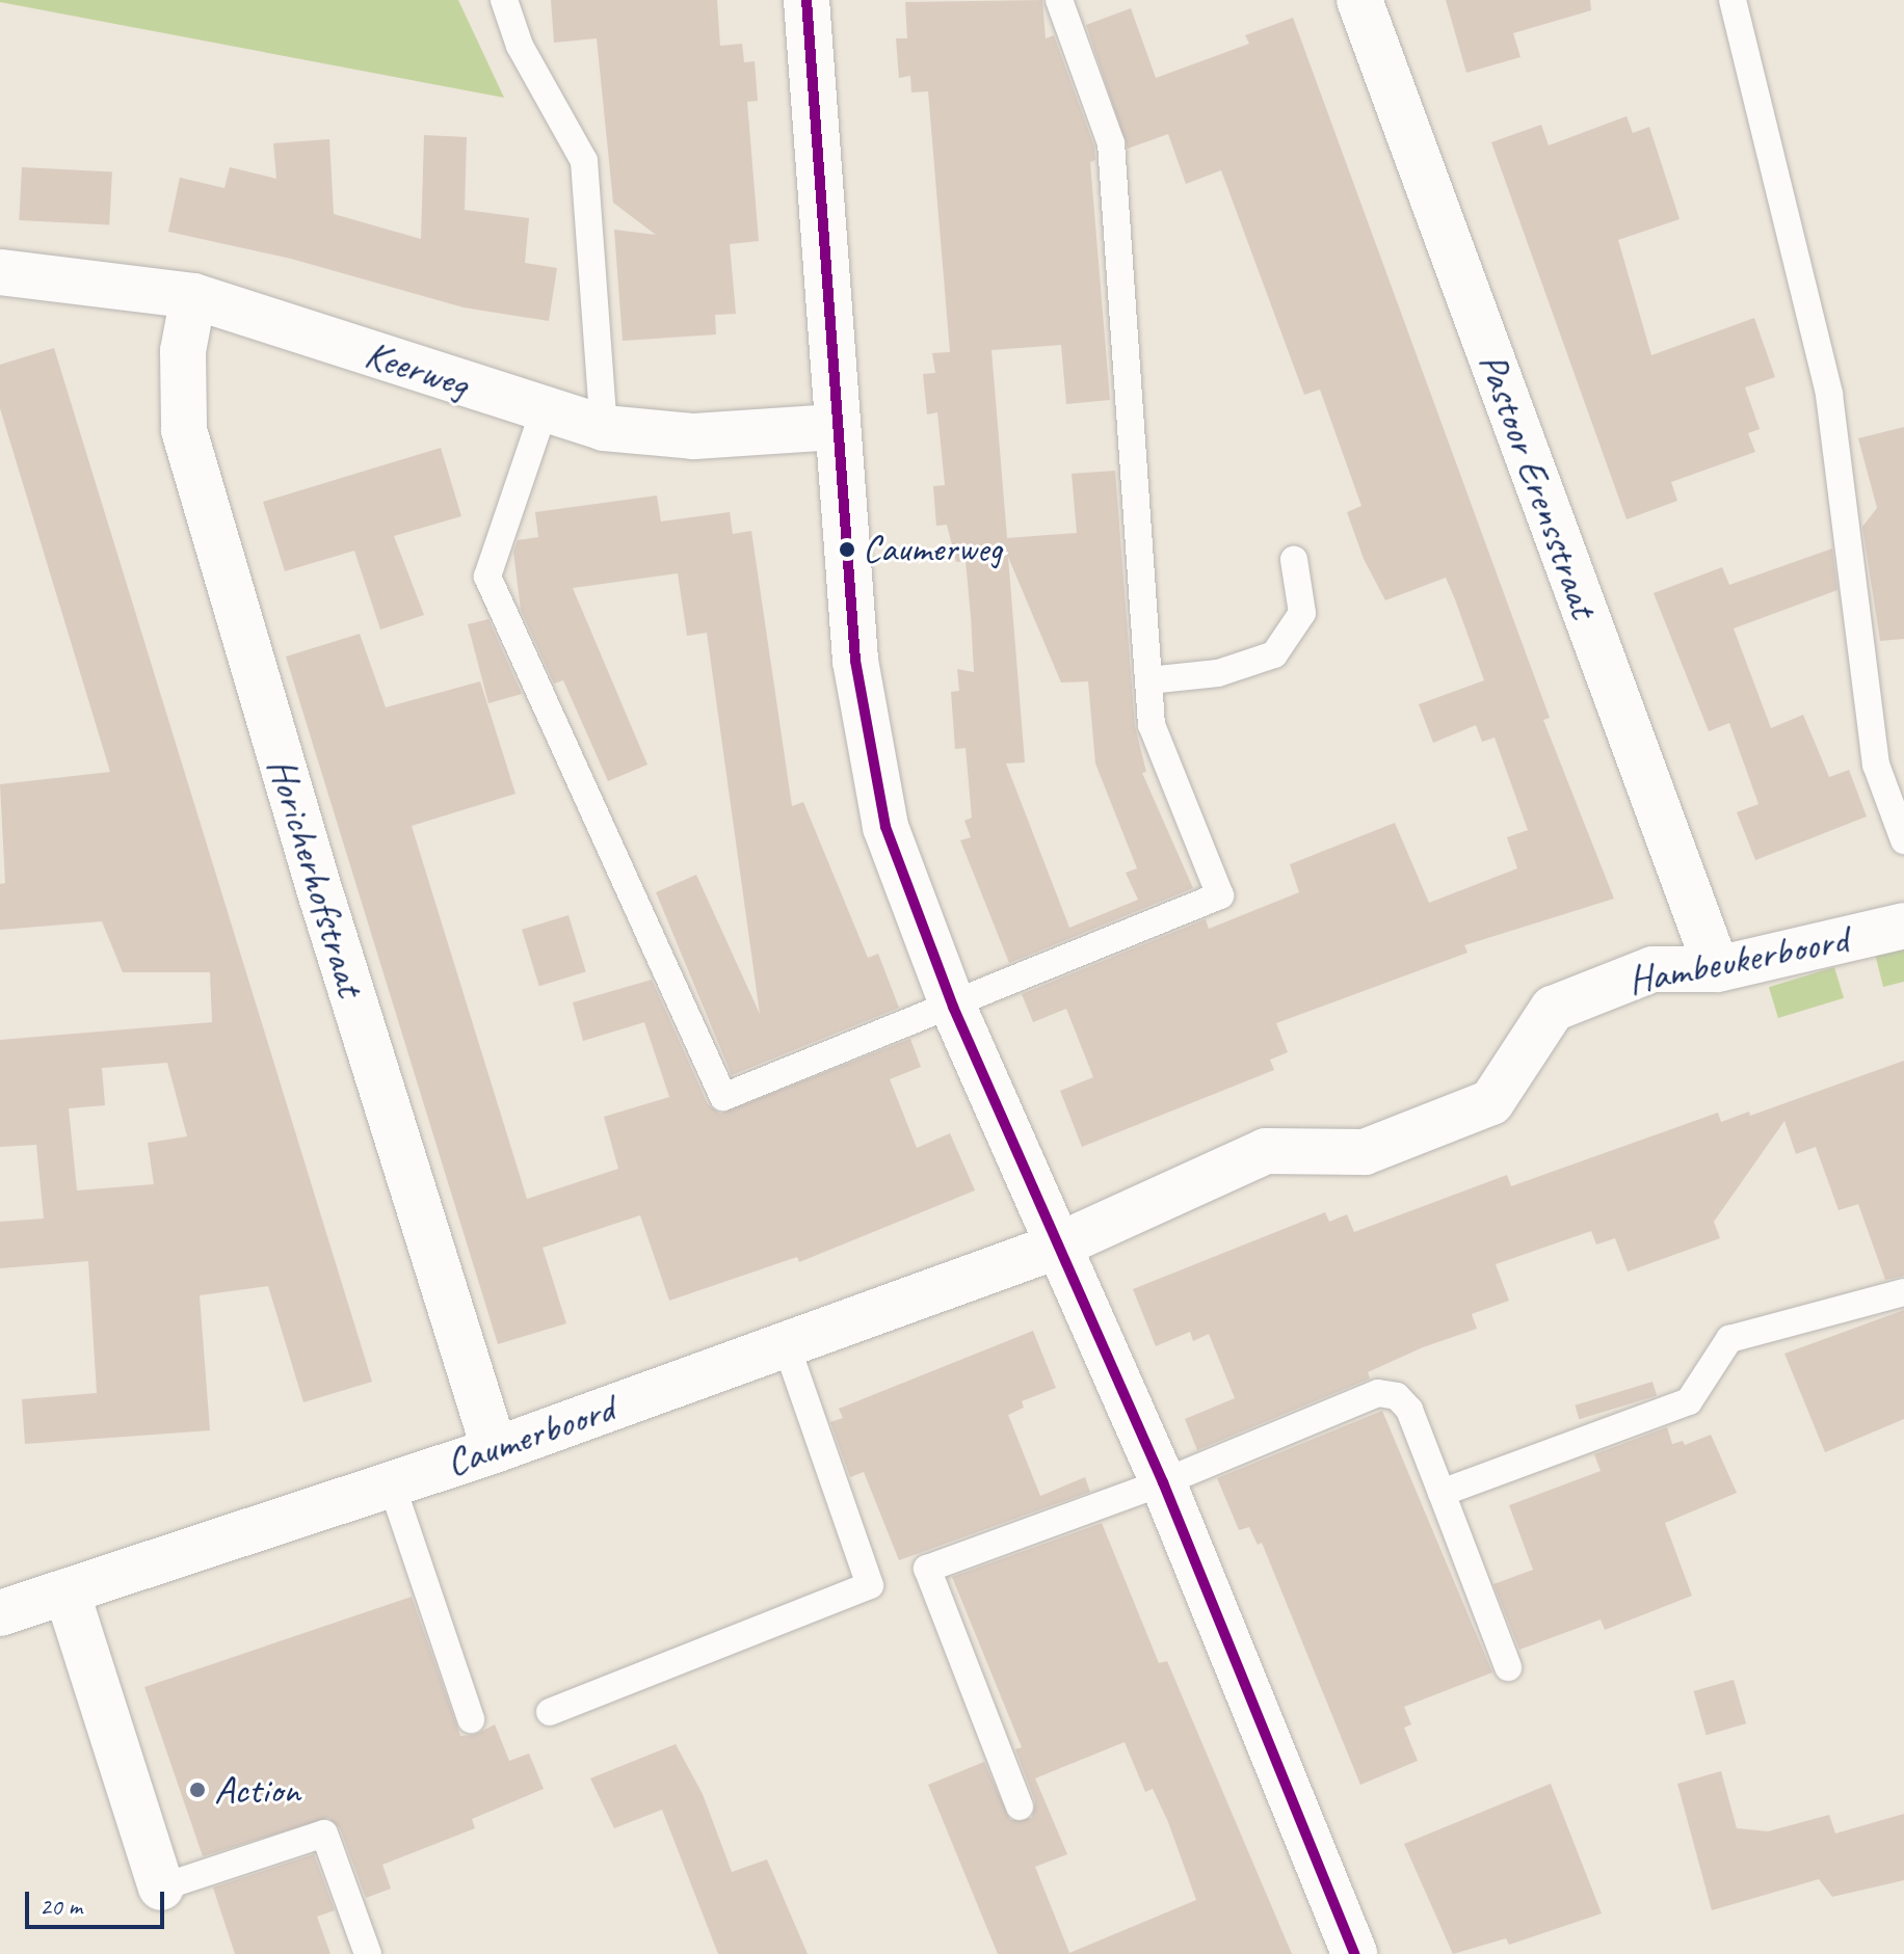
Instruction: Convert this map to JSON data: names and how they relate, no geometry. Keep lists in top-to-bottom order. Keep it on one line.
{"streets":{"street":["Keerweg","Pastoor Erensstraat","Horicherhofstraat","Hambeukerboord","Caumerboord"]},"crossings":[["Keerweg","Horicherhofstraat"],["Pastoor Erensstraat","Hambeukerboord"],["Horicherhofstraat","Caumerboord"],["Hambeukerboord","Caumerboord"]],"places":["Caumerweg","Action"],"scale_bar":"20 m"}
